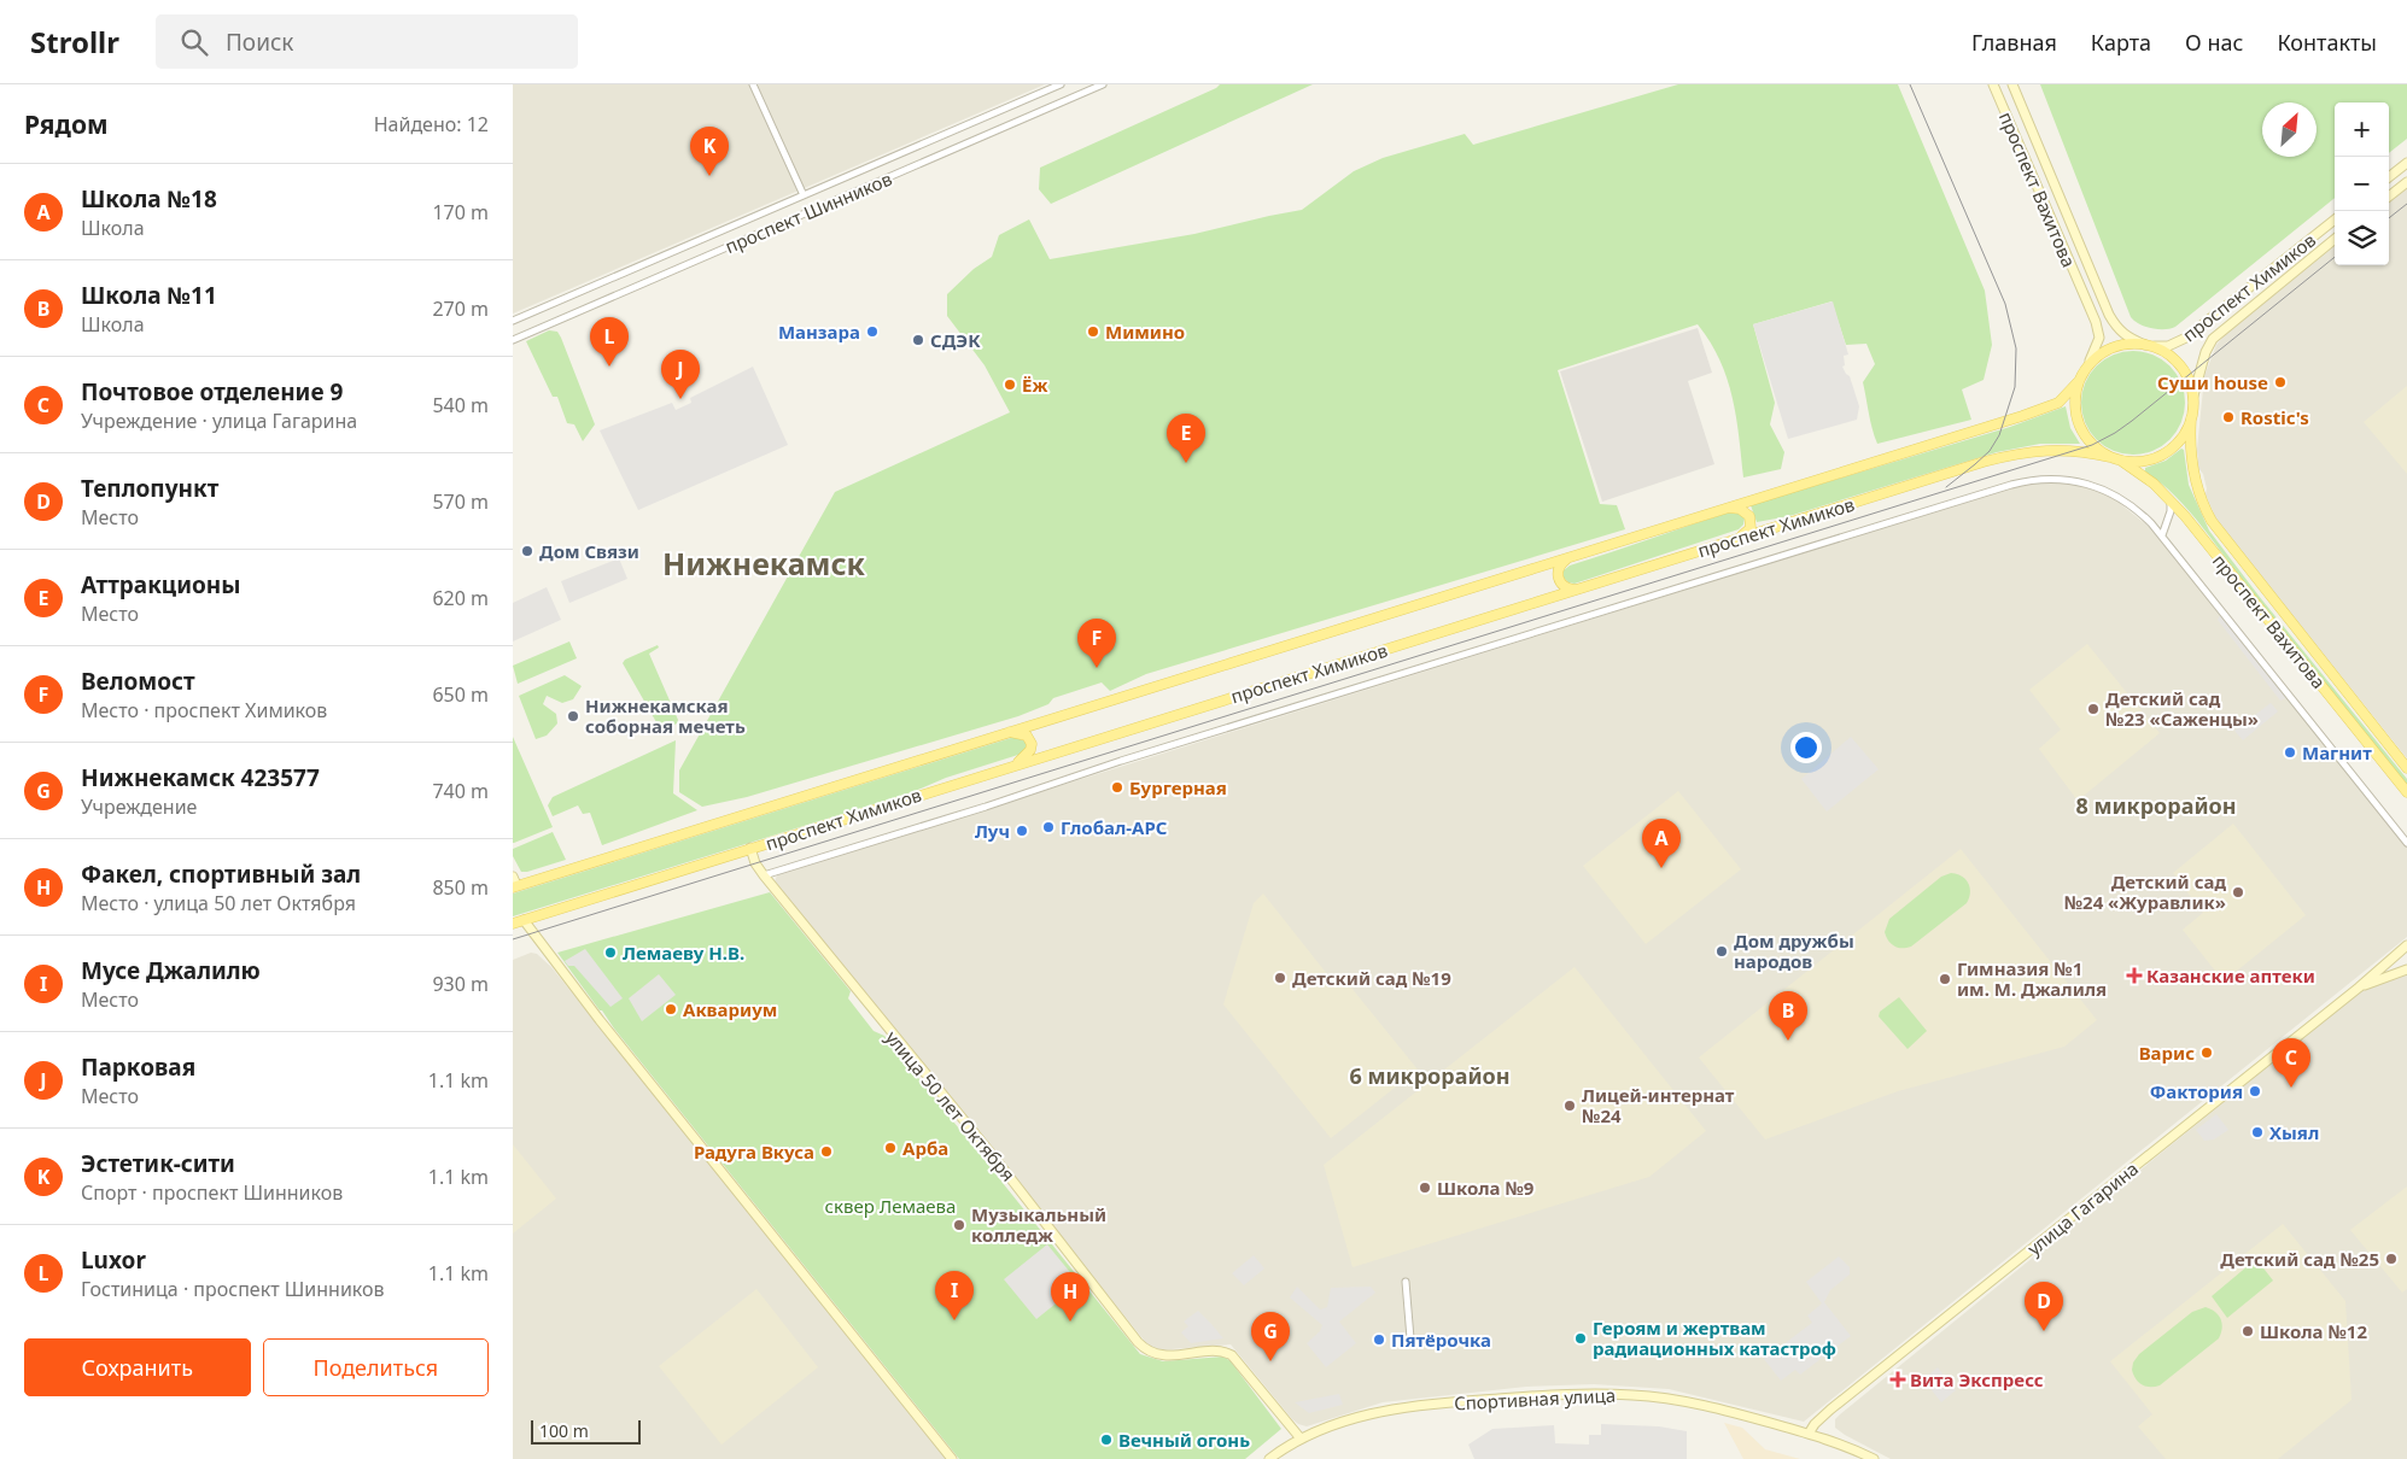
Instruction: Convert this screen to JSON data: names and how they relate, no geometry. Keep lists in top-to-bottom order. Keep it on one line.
{"streets":{"main road":["проспект Вахитова","проспект Химиков"],"street":["проспект Шинников","улица 50 лет Октября","улица Гагарина","Спортивная улица"]},"crossings":[["проспект Вахитова","проспект Химиков"],["проспект Химиков","улица 50 лет Октября"],["улица 50 лет Октября","Спортивная улица"],["улица Гагарина","Спортивная улица"]],"districts":["Нижнекамск","8 микрорайон","6 микрорайон"],"parks":["сквер Лемаева"],"places":{"other":["Манзара","Мимино","СДЭК","Суши house","Ёж","Rostic's","Дом Связи","Детский сад №23 «Саженцы»","Нижнекамская соборная мечеть","Магнит","Бургерная","Глобал-АРС","Луч","Детский сад №24 «Журавлик»","Дом дружбы народов","Лемаеву Н.В.","Детский сад №19","Гимназия №1 им. М. Джалиля","Аквариум","Варис","Фактория","Лицей-интернат №24","Хыял","Арба","Радуга Вкуса","Школа №9","Музыкальный колледж","Детский сад №25","Школа №12","Героям и жертвам радиационных катастроф","Пятёрочка","Вечный огонь"],"health":["Казанские аптеки","Вита Экспресс"]},"scale_bar":"100 m","north":"top right","page":{"header":"Strollr","search":"Поиск","nav":["Главная","Карта","О нас","Контакты"],"heading":["Рядом","Найдено: 12"],"map_buttons":["+","−"],"pins":["K","L","J","E","F","A","B","C","I","H","D","G"],"list":[{"mark":"A","name":"Школа №18","note":"Школа","value":"170 m"},{"mark":"B","name":"Школа №11","note":"Школа","value":"270 m"},{"mark":"C","name":"Почтовое отделение 9","note":"Учреждение · улица Гагарина","value":"540 m"},{"mark":"D","name":"Теплопункт","note":"Место","value":"570 m"},{"mark":"E","name":"Аттракционы","note":"Место","value":"620 m"},{"mark":"F","name":"Веломост","note":"Место · проспект Химиков","value":"650 m"},{"mark":"G","name":"Нижнекамск 423577","note":"Учреждение","value":"740 m"},{"mark":"H","name":"Факел, спортивный зал","note":"Место · улица 50 лет Октября","value":"850 m"},{"mark":"I","name":"Мусе Джалилю","note":"Место","value":"930 m"},{"mark":"J","name":"Парковая","note":"Место","value":"1.1 km"},{"mark":"K","name":"Эстетик-сити","note":"Спорт · проспект Шинников","value":"1.1 km"},{"mark":"L","name":"Luxor","note":"Гостиница · проспект Шинников","value":"1.1 km"}],"buttons":["Сохранить","Поделиться"],"scale":"100 m"}}
